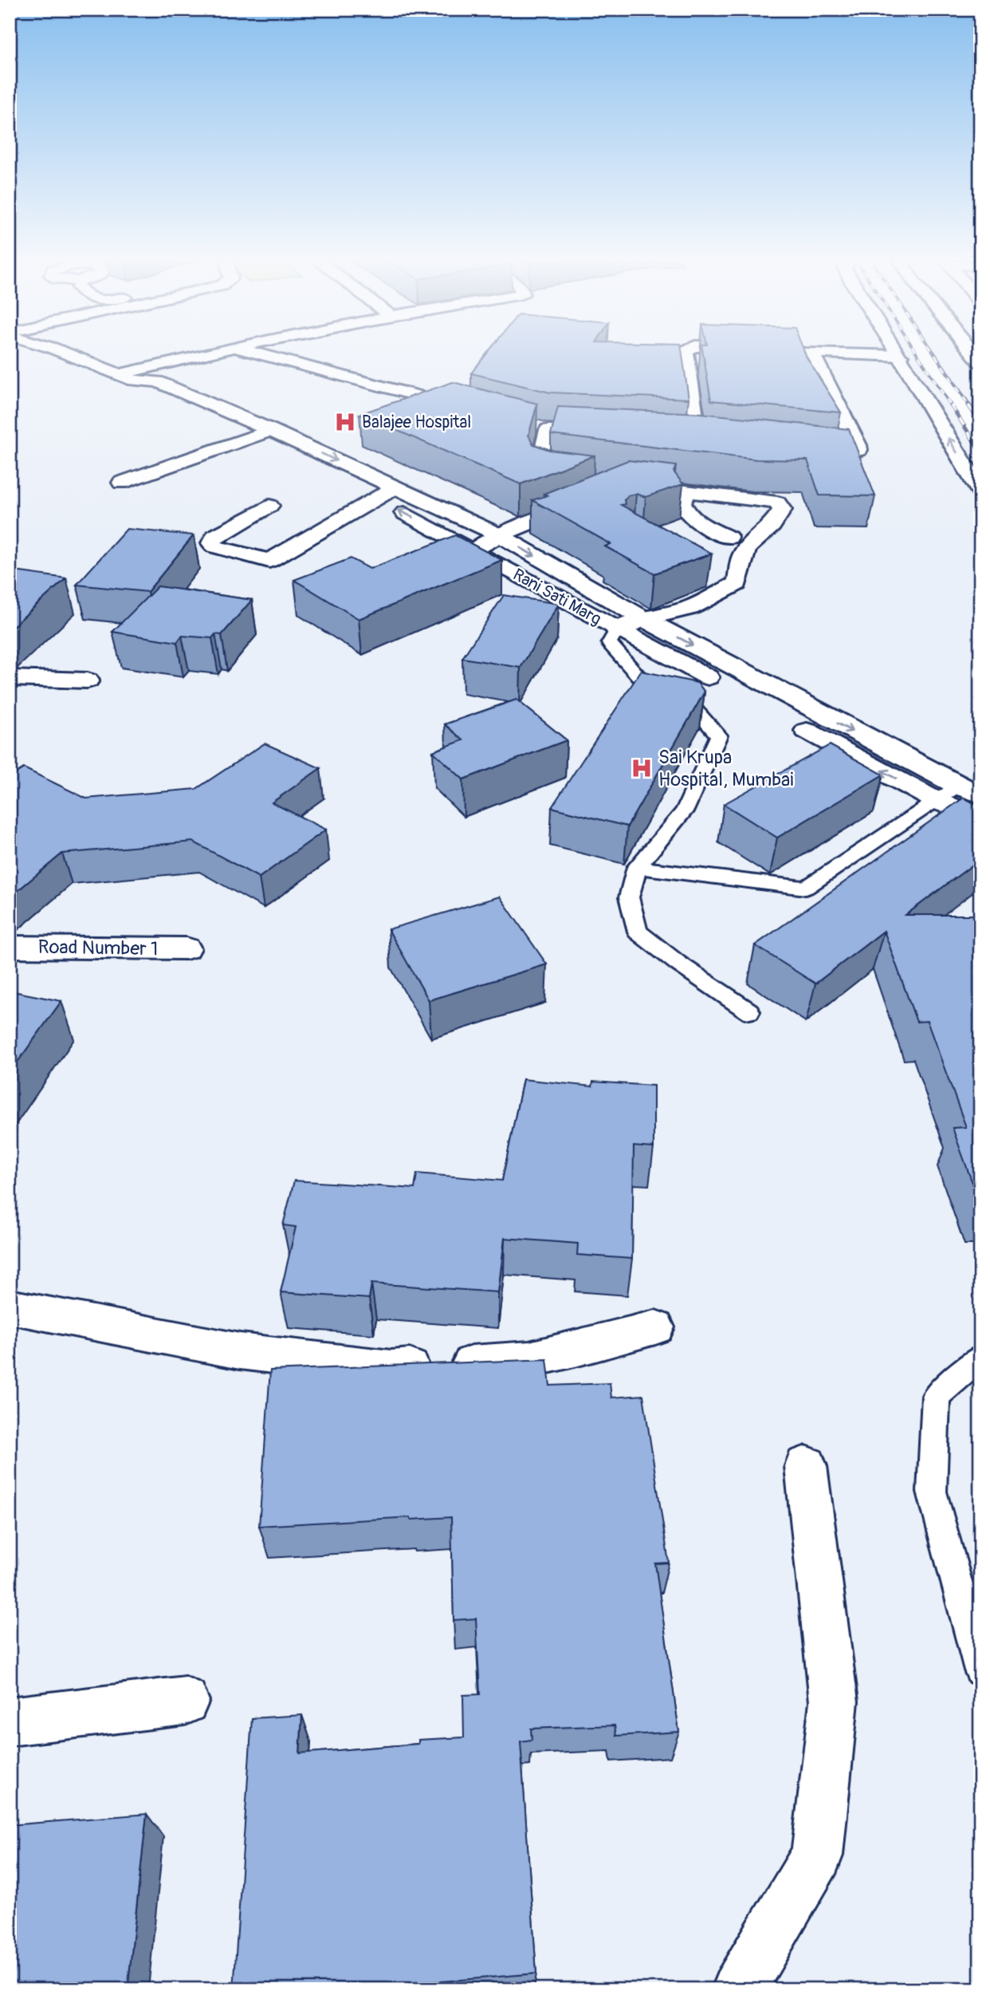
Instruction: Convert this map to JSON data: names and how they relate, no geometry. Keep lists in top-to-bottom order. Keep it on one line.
{"streets":{"main road":["Rani Sati Marg","Road Number 1"]},"places":{"hospital":["Balajee Hospital","Sai Krupa Hospital, Mumbai"]}}
